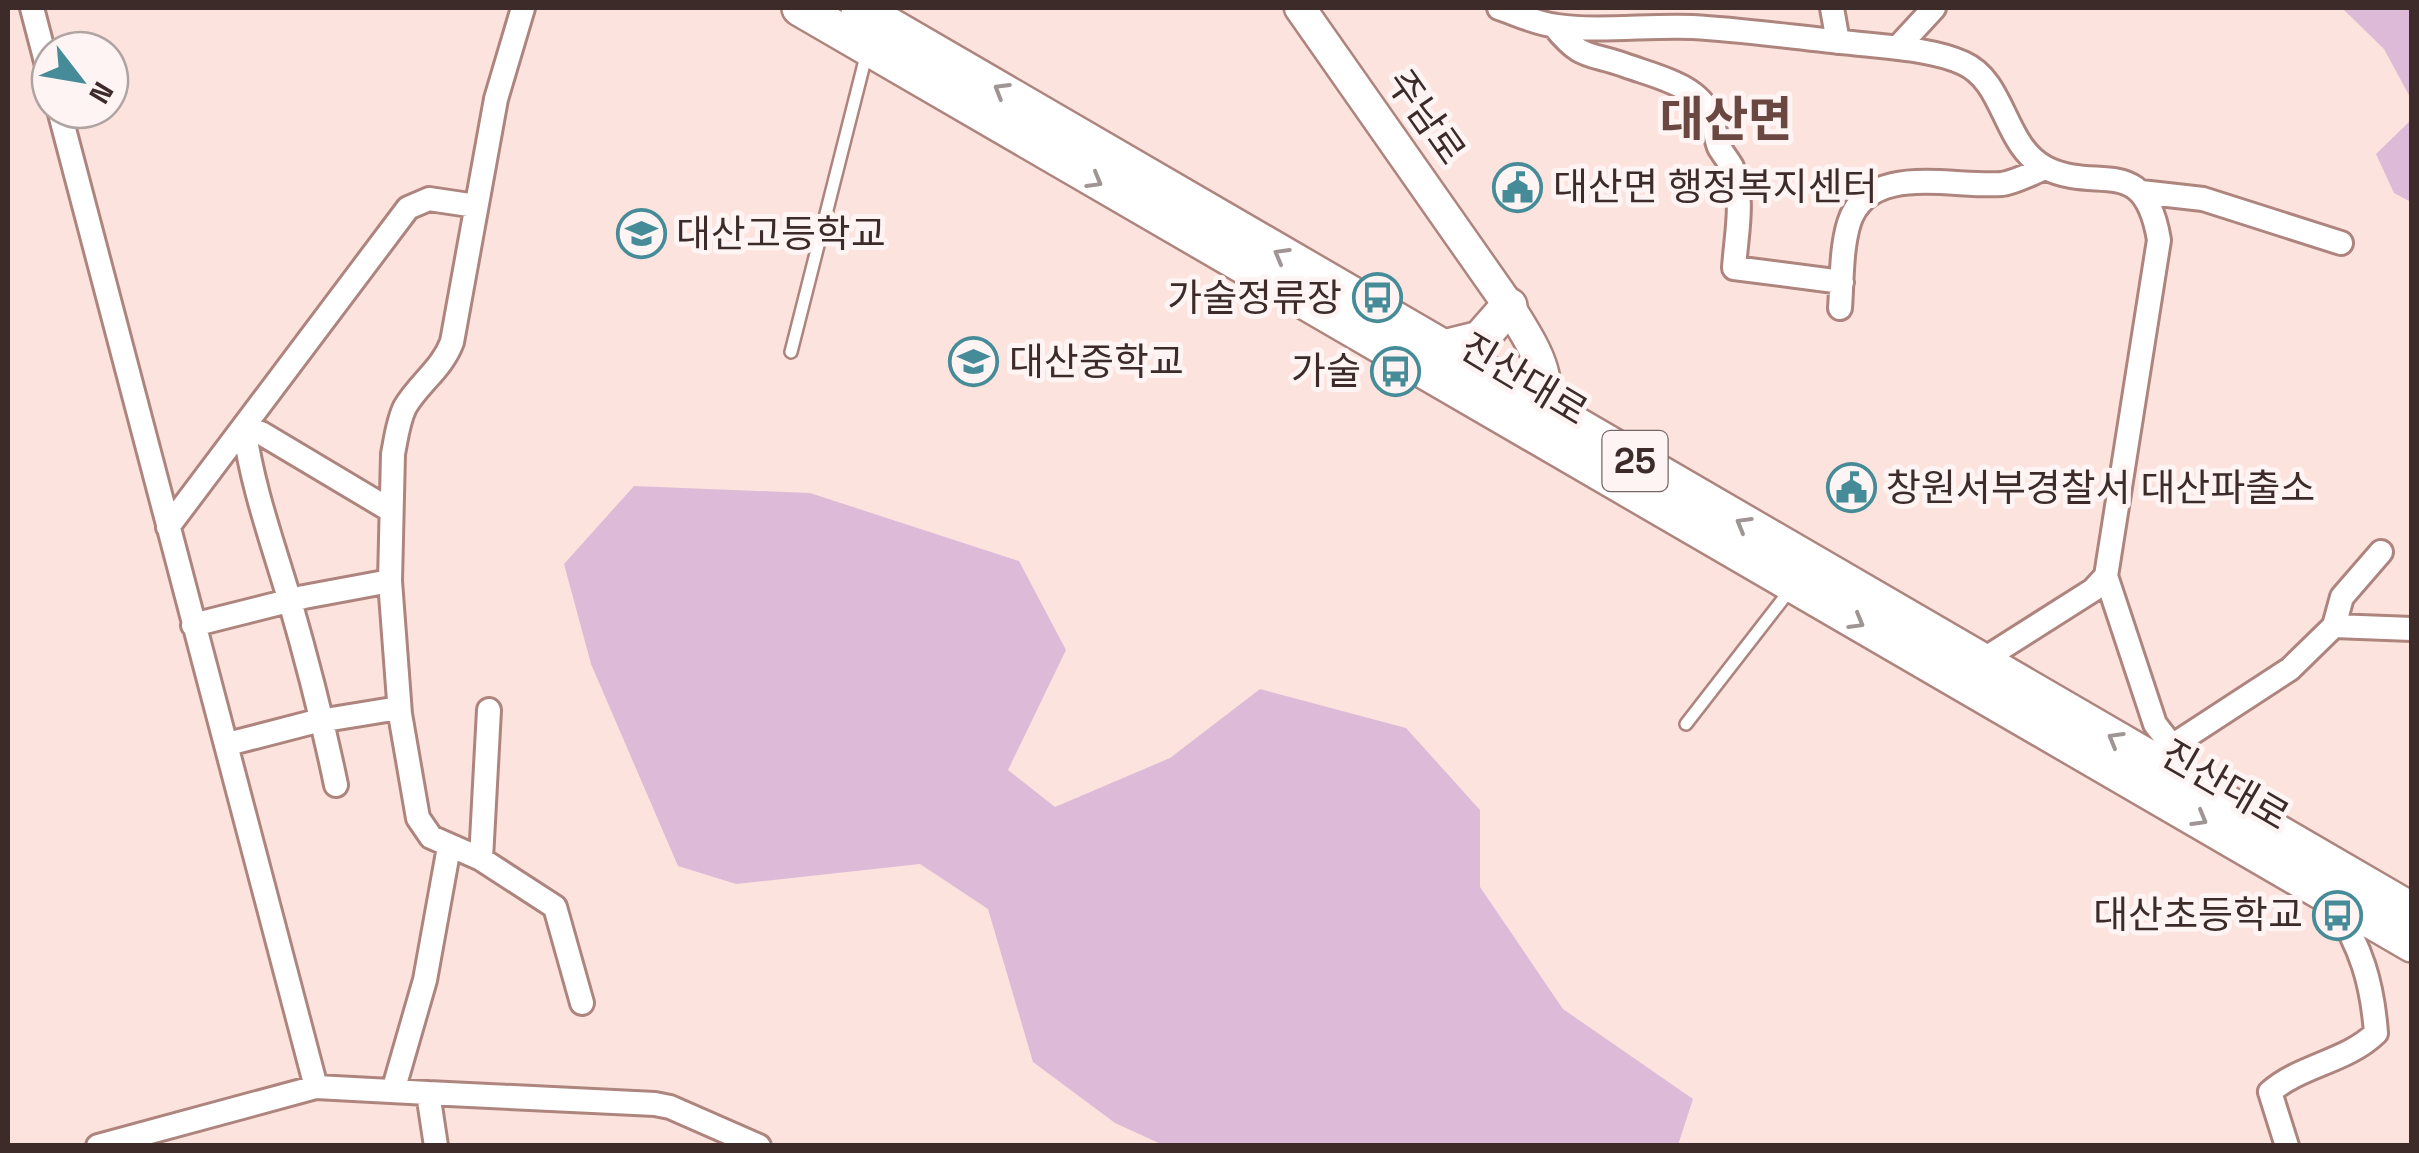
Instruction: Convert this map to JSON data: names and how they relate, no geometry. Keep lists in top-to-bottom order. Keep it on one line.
{"streets":{"main road":["진산대로","25"],"street":["주남로"]},"crossings":[["주남로","진산대로"]],"districts":["대산면"],"places":{"public building":["대산면 행정복지센터","창원서부경찰서 대산파출소"],"school or university":["대산고등학교","대산중학교"],"bus stop":["가술정류장","가술","대산초등학교"]},"north":"bottom right"}
